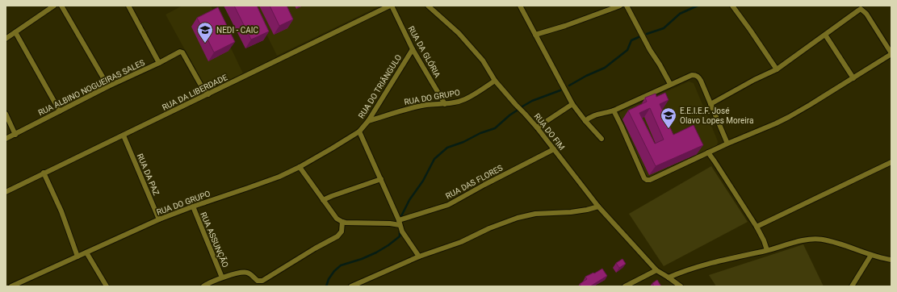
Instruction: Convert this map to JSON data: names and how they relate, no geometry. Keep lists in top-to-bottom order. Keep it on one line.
{"streets":{"street":["RUA DA GLÓRIA","RUA DO TRIÂNGULO","RUA ALBINO NOGUEIRAS SALES","RUA DA LIBERDADE","RUA DO GRUPO","RUA DO FIM","RUA DA PAZ","RUA DAS FLORES","RUA ASSUNÇÃO"]},"crossings":[["RUA DA GLÓRIA","RUA DO TRIÂNGULO"],["RUA DA GLÓRIA","RUA DA LIBERDADE"],["RUA DA GLÓRIA","RUA DO GRUPO"],["RUA DO TRIÂNGULO","RUA DO GRUPO"],["RUA ALBINO NOGUEIRAS SALES","RUA DA LIBERDADE"],["RUA DA LIBERDADE","RUA DA PAZ"],["RUA DO GRUPO","RUA DO FIM"],["RUA DO GRUPO","RUA DA PAZ"],["RUA DO GRUPO","RUA ASSUNÇÃO"],["RUA DO FIM","RUA DAS FLORES"]],"places":{"school or university":["NEDI - CAIC","E.E.I.E.F. José Olavo Lopes Moreira"]}}
